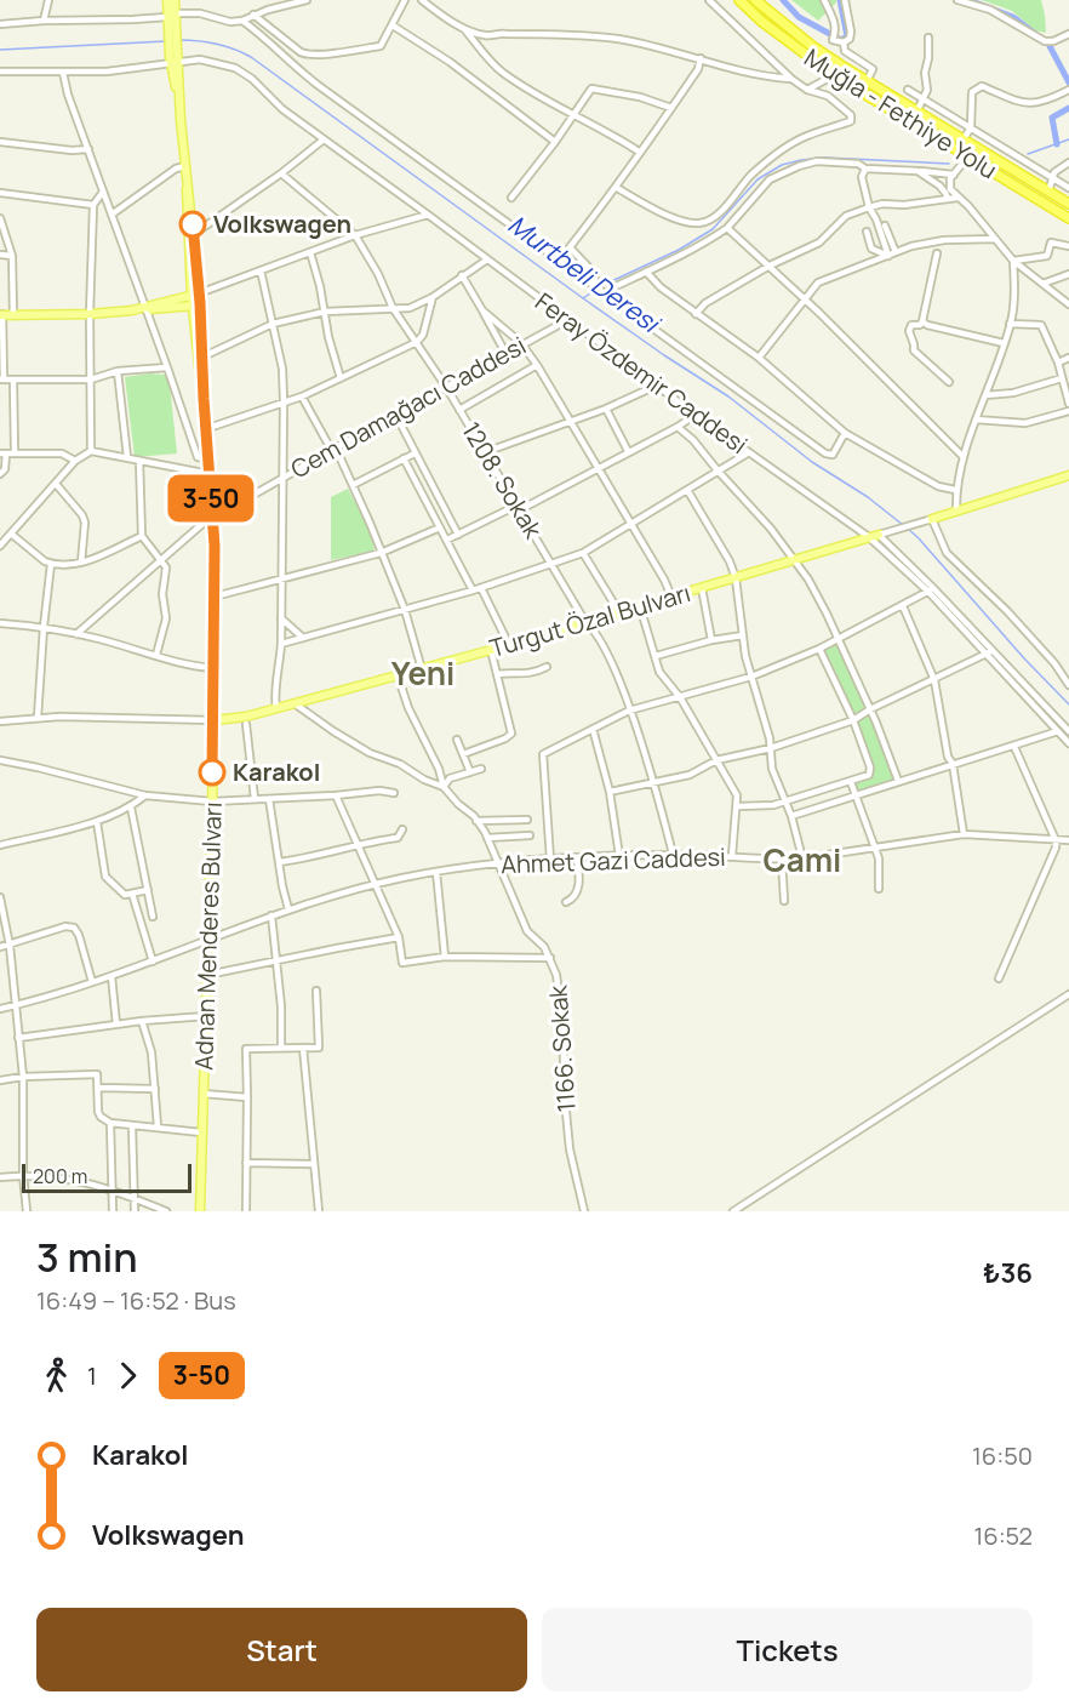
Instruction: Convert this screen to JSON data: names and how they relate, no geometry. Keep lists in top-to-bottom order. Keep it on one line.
{"streets":{"highway":["Muğla - Fethiye Yolu"],"main road":["Turgut Özal Bulvarı","Adnan Menderes Bulvarı"],"street":["Feray Özdemir Caddesi","Cem Damağacı Caddesi","1208. Sokak","Ahmet Gazi Caddesi","1166. Sokak"]},"crossings":[["Feray Özdemir Caddesi","Cem Damağacı Caddesi"],["Feray Özdemir Caddesi","Turgut Özal Bulvarı"],["Feray Özdemir Caddesi","Adnan Menderes Bulvarı"],["Cem Damağacı Caddesi","1208. Sokak"],["Cem Damağacı Caddesi","Adnan Menderes Bulvarı"],["1208. Sokak","Turgut Özal Bulvarı"],["1208. Sokak","Ahmet Gazi Caddesi"],["Turgut Özal Bulvarı","Adnan Menderes Bulvarı"],["Turgut Özal Bulvarı","1166. Sokak"],["Ahmet Gazi Caddesi","Adnan Menderes Bulvarı"],["Ahmet Gazi Caddesi","1166. Sokak"]],"districts":["Yeni","Cami"],"water":["Murtbeli Deresi"],"places":["Volkswagen","Karakol"],"lines":["bus line 3-50"],"scale_bar":"200 m","page":{"on_map":"3-50","scale":"200 m","heading":["3 min","16:49 – 16:52 · Bus","₺36"],"legs":["1","3-50"],"list":[{"name":"Karakol","value":"16:50"},{"name":"Volkswagen","value":"16:52"}],"buttons":["Start","Tickets"]}}
